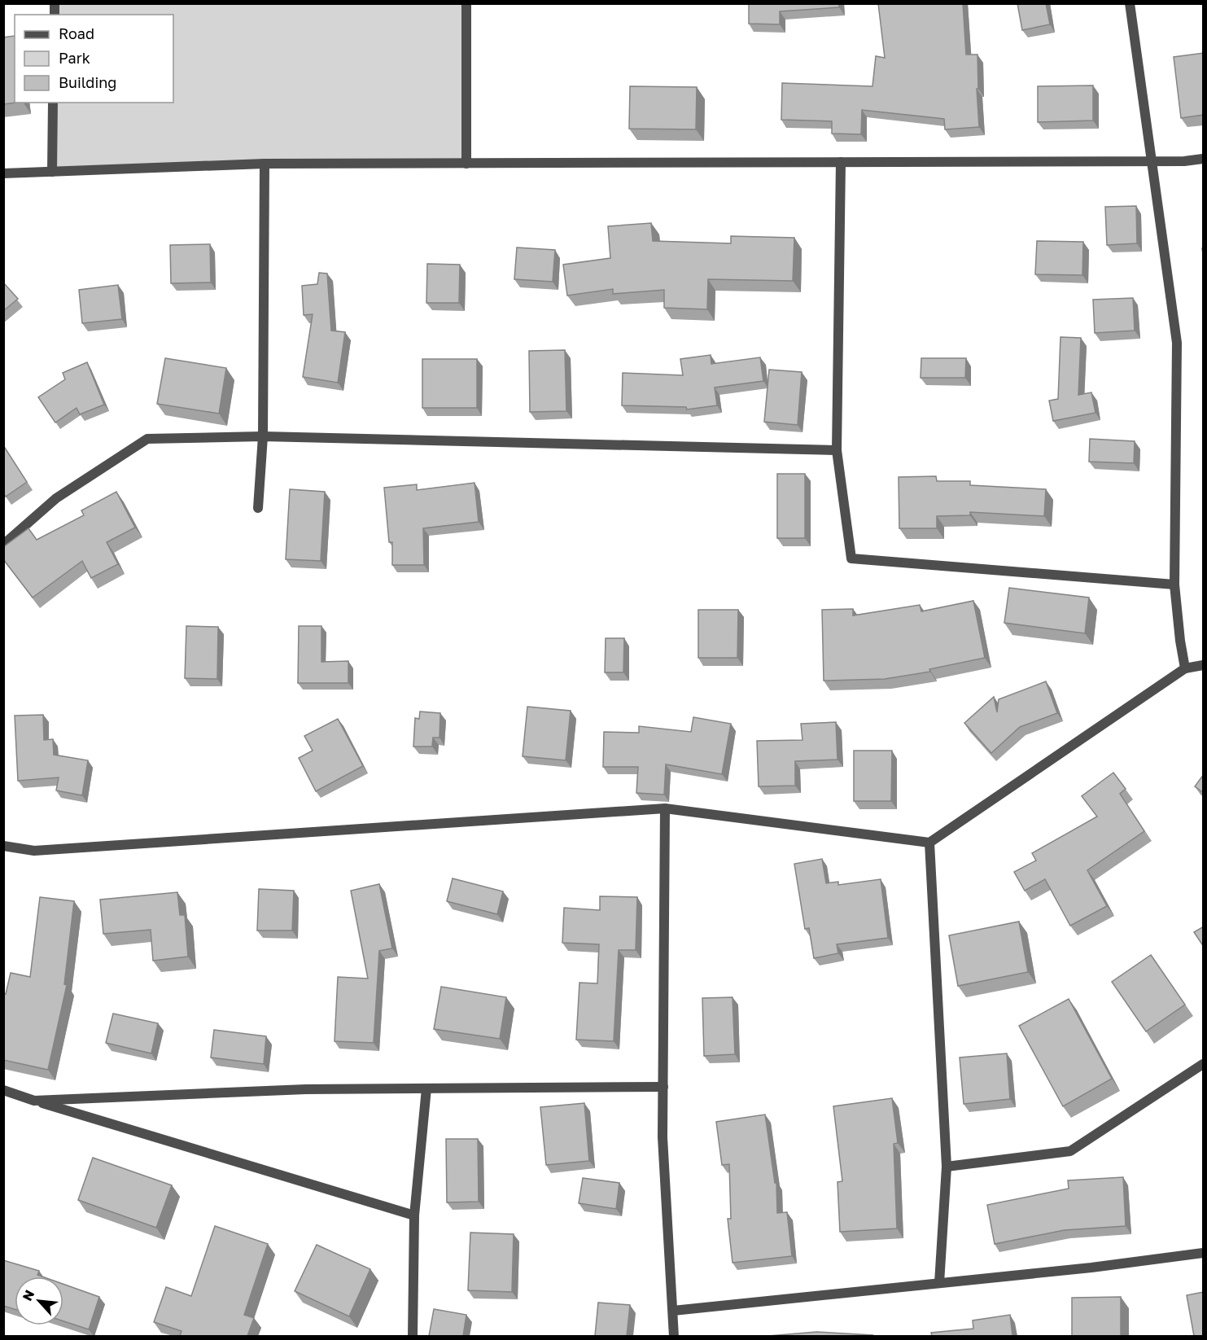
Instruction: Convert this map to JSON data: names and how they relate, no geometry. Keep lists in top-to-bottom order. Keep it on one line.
{"legend":["Road","Park","Building"],"north":"top left"}
